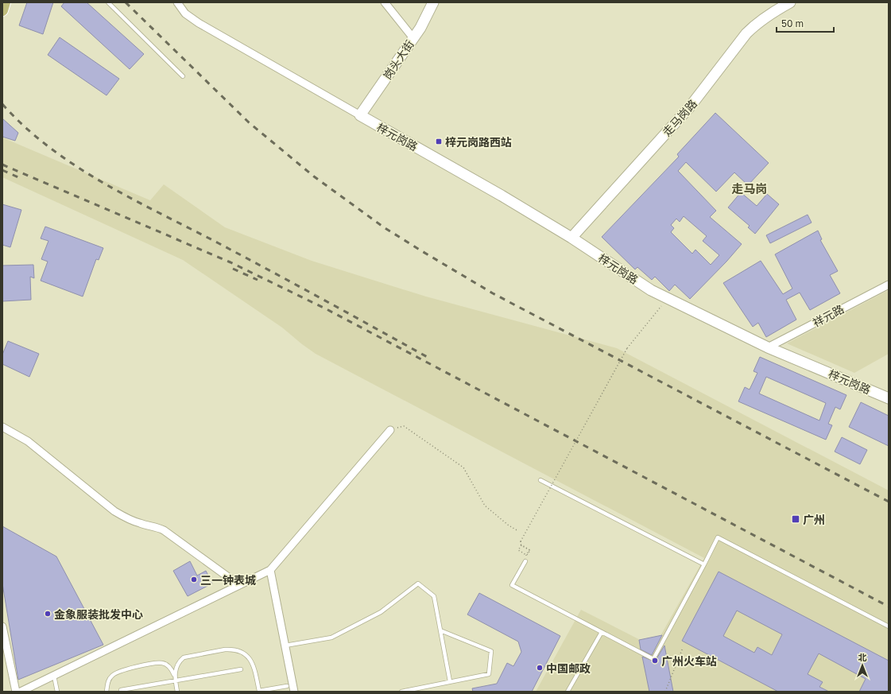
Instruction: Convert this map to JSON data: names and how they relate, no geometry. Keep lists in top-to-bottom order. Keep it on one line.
{"streets":{"street":["岗头大街","走马岗路","梓元岗路","祥元路"]},"crossings":[["岗头大街","梓元岗路"],["走马岗路","梓元岗路"],["梓元岗路","祥元路"]],"districts":["走马岗"],"places":{"transit":["梓元岗路西站","广州"],"other":["三一钟表城","金象服装批发中心","广州火车站","中国邮政"]},"scale_bar":"50 m","north":"top"}
